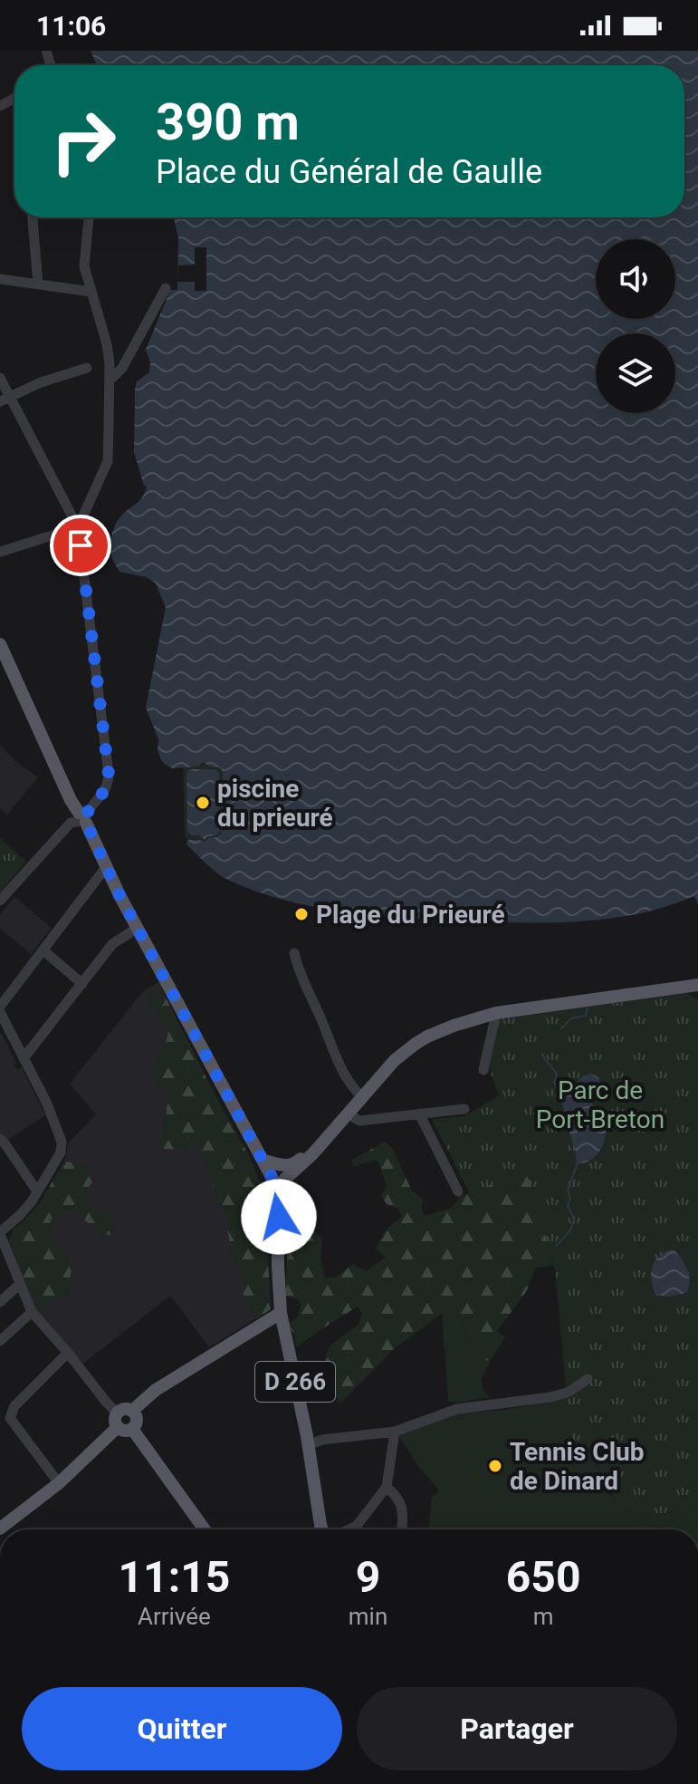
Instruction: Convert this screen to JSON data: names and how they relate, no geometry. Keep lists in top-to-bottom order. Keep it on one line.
{"streets":{"main road":["D 266"]},"parks":["Parc de Port-Breton"],"places":["piscine du prieuré","Plage du Prieuré","Tennis Club de Dinard"],"page":{"status":"11:06","turn":["390 m","Place du Général de Gaulle"],"eta":["11:15","Arrivée","9","min","650","m"],"buttons":["Quitter","Partager"]}}
